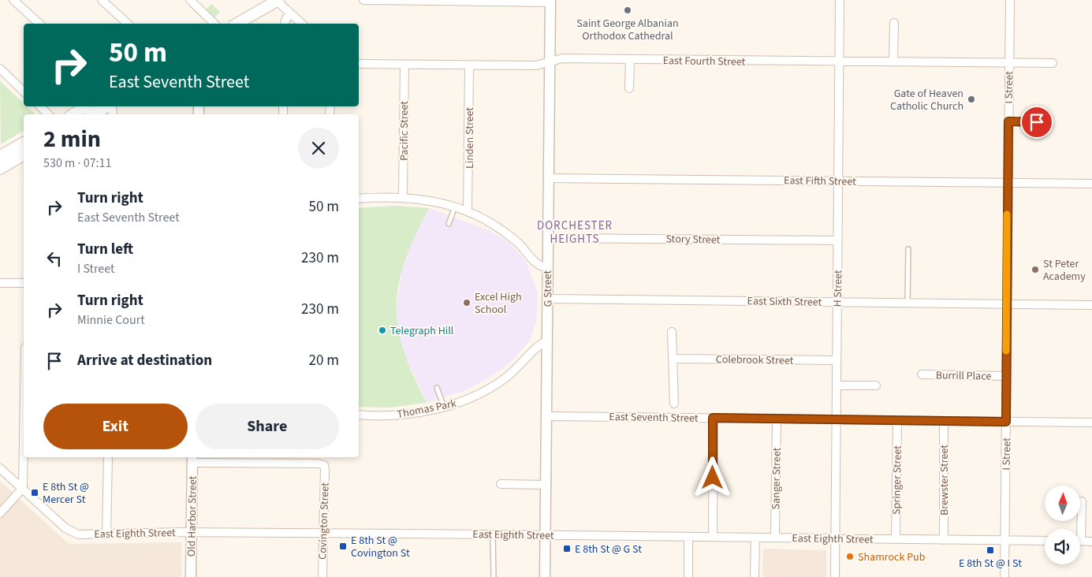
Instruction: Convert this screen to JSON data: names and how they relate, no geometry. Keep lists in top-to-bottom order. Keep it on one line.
{"streets":{"street":["East Fourth Street","I Street","Pacific Street","Linden Street","East Fifth Street","Story Street","G Street","H Street","East Sixth Street","Colebrook Street","Burrill Place","Thomas Park","East Seventh Street","Sanger Street","Springer Street","Brewster Street","Old Harbor Street","Covington Street","East Eighth Street"]},"crossings":[["East Fourth Street","I Street"],["East Fourth Street","Pacific Street"],["East Fourth Street","Linden Street"],["East Fourth Street","G Street"],["East Fourth Street","H Street"],["I Street","East Fifth Street"],["I Street","East Sixth Street"],["I Street","Burrill Place"],["I Street","East Seventh Street"],["I Street","East Eighth Street"],["East Fifth Street","G Street"],["East Fifth Street","H Street"],["Story Street","G Street"],["Story Street","H Street"],["G Street","East Sixth Street"],["G Street","Thomas Park"],["G Street","East Seventh Street"],["G Street","East Eighth Street"],["H Street","East Sixth Street"],["H Street","Colebrook Street"],["H Street","East Seventh Street"],["H Street","East Eighth Street"],["East Seventh Street","Sanger Street"],["East Seventh Street","Springer Street"],["East Seventh Street","Brewster Street"],["Sanger Street","East Eighth Street"],["Springer Street","East Eighth Street"],["Brewster Street","East Eighth Street"],["Old Harbor Street","Covington Street"],["Old Harbor Street","East Eighth Street"],["Covington Street","East Eighth Street"]],"districts":["DORCHESTER HEIGHTS"],"places":{"other":["Saint George Albanian Orthodox Cathedral","Gate of Heaven Catholic Church","St Peter Academy","Excel High School","Telegraph Hill","Shamrock Pub"],"transit":["E 8th St @ Mercer St","E 8th St @ Covington St","E 8th St @ G St","E 8th St @ I St"]},"north":"top","page":{"turn":["50 m","East Seventh Street"],"heading":["2 min","530 m · 07:11"],"list":[{"name":"Turn right","note":"East Seventh Street","value":"50 m"},{"name":"Turn left","note":"I Street","value":"230 m"},{"name":"Turn right","note":"Minnie Court","value":"230 m"},{"name":"Arrive at destination","value":"20 m"}],"buttons":["Exit","Share"]}}
